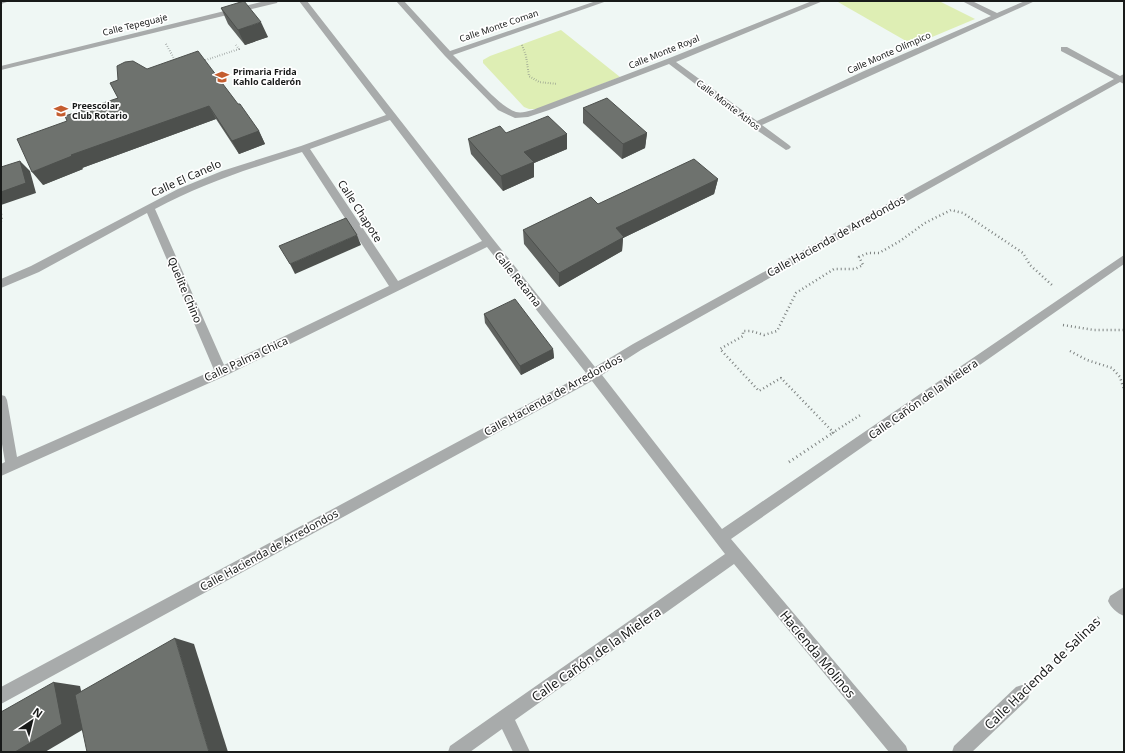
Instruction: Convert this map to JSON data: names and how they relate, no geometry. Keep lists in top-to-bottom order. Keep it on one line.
{"streets":{"street":["Calle Tepeguaje","Calle Monte Coman","Calle Monte Royal","Calle Monte Olímpico","Calle Monte Athos","Calle El Canelo","Calle Chapote","Calle Hacienda de Arredondos","Calle Retama","Quelite Chino","Calle Palma Chica","Calle Cañón de la Mielera","Hacienda Molinos","Calle Hacienda de Salinas"]},"crossings":[["Calle Monte Coman","Calle Monte Royal"],["Calle Monte Royal","Calle Monte Athos"],["Calle Monte Olímpico","Calle Monte Athos"],["Calle El Canelo","Calle Chapote"],["Calle El Canelo","Calle Retama"],["Calle El Canelo","Quelite Chino"],["Calle Chapote","Calle Palma Chica"],["Calle Hacienda de Arredondos","Calle Retama"],["Calle Retama","Calle Palma Chica"],["Calle Retama","Calle Cañón de la Mielera"],["Calle Retama","Hacienda Molinos"],["Quelite Chino","Calle Palma Chica"],["Calle Cañón de la Mielera","Hacienda Molinos"]],"places":{"school or university":["Primaria Frida Kahlo Calderón","Preescolar Club Rotario"]},"north":"top right"}
